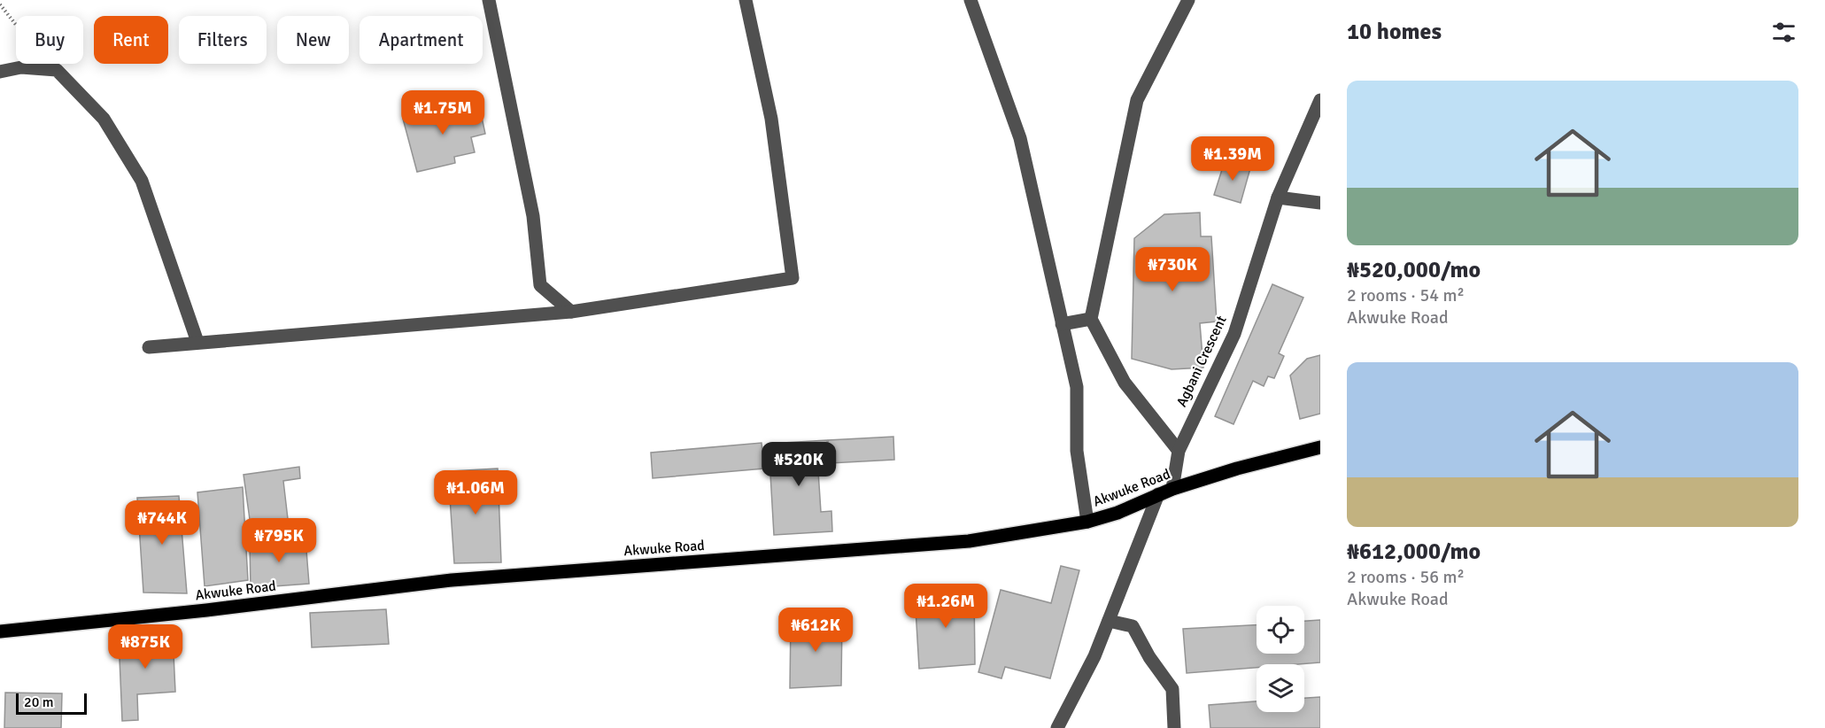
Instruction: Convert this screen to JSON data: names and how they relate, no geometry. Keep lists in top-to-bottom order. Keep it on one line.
{"streets":{"main road":["Akwuke Road"],"street":["Agbani Crescent"]},"crossings":[["Agbani Crescent","Akwuke Road"]],"scale_bar":"20 m","page":{"heading":"10 homes","chip":["Buy","Rent","Filters","New","Apartment"],"list":[{"name":"₦520,000/mo","note":"2 rooms · 54 m² · Akwuke Road"},{"name":"₦612,000/mo","note":"2 rooms · 56 m² · Akwuke Road"}],"price":["₦1.75M","₦1.39M","₦730K","₦520K","₦1.06M","₦744K","₦795K","₦1.26M","₦612K","₦875K"],"scale":"20 m"}}
